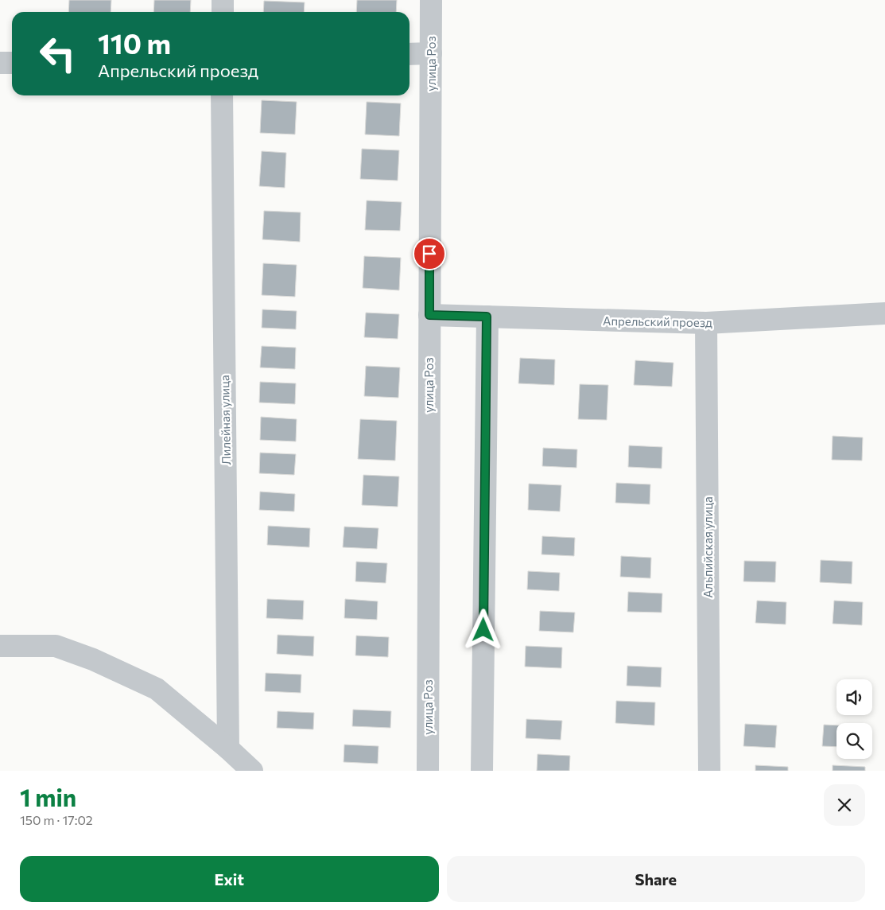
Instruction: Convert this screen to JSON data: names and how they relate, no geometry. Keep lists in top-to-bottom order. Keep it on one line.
{"streets":{"street":["улица Роз","Апрельский проезд","Лилейная улица","Альпийская улица"]},"crossings":[["улица Роз","Апрельский проезд"],["Апрельский проезд","Альпийская улица"]],"page":{"turn":["110 m","Апрельский проезд"],"heading":["1 min","150 m · 17:02"],"buttons":["Exit","Share"]}}
